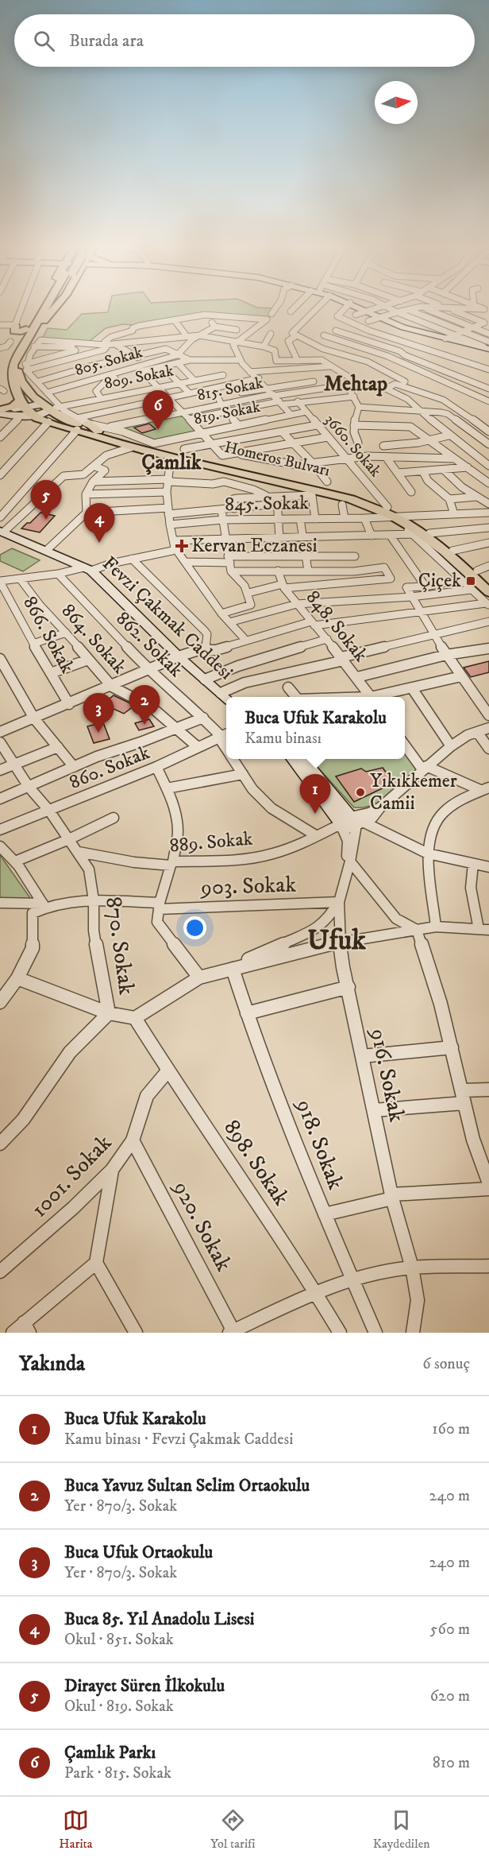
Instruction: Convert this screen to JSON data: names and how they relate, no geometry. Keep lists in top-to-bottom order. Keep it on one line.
{"streets":{"main road":["Homeros Bulvarı","Fevzi Çakmak Caddesi"],"street":["805. Sokak","809. Sokak","815. Sokak","819. Sokak","3660. Sokak","845. Sokak","848. Sokak","866. Sokak","864. Sokak","862. Sokak","860. Sokak","889. Sokak","903. Sokak","870. Sokak","916. Sokak","918. Sokak","898. Sokak","1001. Sokak","920. Sokak"]},"crossings":[["809. Sokak","Homeros Bulvarı"],["815. Sokak","Homeros Bulvarı"],["819. Sokak","3660. Sokak"],["3660. Sokak","Homeros Bulvarı"],["3660. Sokak","845. Sokak"],["Homeros Bulvarı","845. Sokak"],["864. Sokak","860. Sokak"],["862. Sokak","860. Sokak"],["862. Sokak","889. Sokak"],["860. Sokak","870. Sokak"],["889. Sokak","870. Sokak"],["889. Sokak","916. Sokak"],["903. Sokak","870. Sokak"],["903. Sokak","916. Sokak"],["898. Sokak","1001. Sokak"],["1001. Sokak","920. Sokak"]],"districts":["Mehtap","Çamlık","Ufuk"],"places":{"health":["Kervan Eczanesi"],"transit":["Çiçek"],"other":["Yıkıkkemer Camii"]},"north":"right","page":{"search":"Burada ara","pins":["6","5","4","2","3","1"],"popup":["Buca Ufuk Karakolu","Kamu binası"],"heading":["Yakında","6 sonuç"],"list":[{"mark":"1","name":"Buca Ufuk Karakolu","note":"Kamu binası · Fevzi Çakmak Caddesi","value":"160 m"},{"mark":"2","name":"Buca Yavuz Sultan Selim Ortaokulu","note":"Yer · 870/3. Sokak","value":"240 m"},{"mark":"3","name":"Buca Ufuk Ortaokulu","note":"Yer · 870/3. Sokak","value":"240 m"},{"mark":"4","name":"Buca 85. Yıl Anadolu Lisesi","note":"Okul · 851. Sokak","value":"560 m"},{"mark":"5","name":"Dirayet Süren İlkokulu","note":"Okul · 819. Sokak","value":"620 m"},{"mark":"6","name":"Çamlık Parkı","note":"Park · 815. Sokak","value":"810 m"}],"nav":["Harita","Yol tarifi","Kaydedilen"]}}
